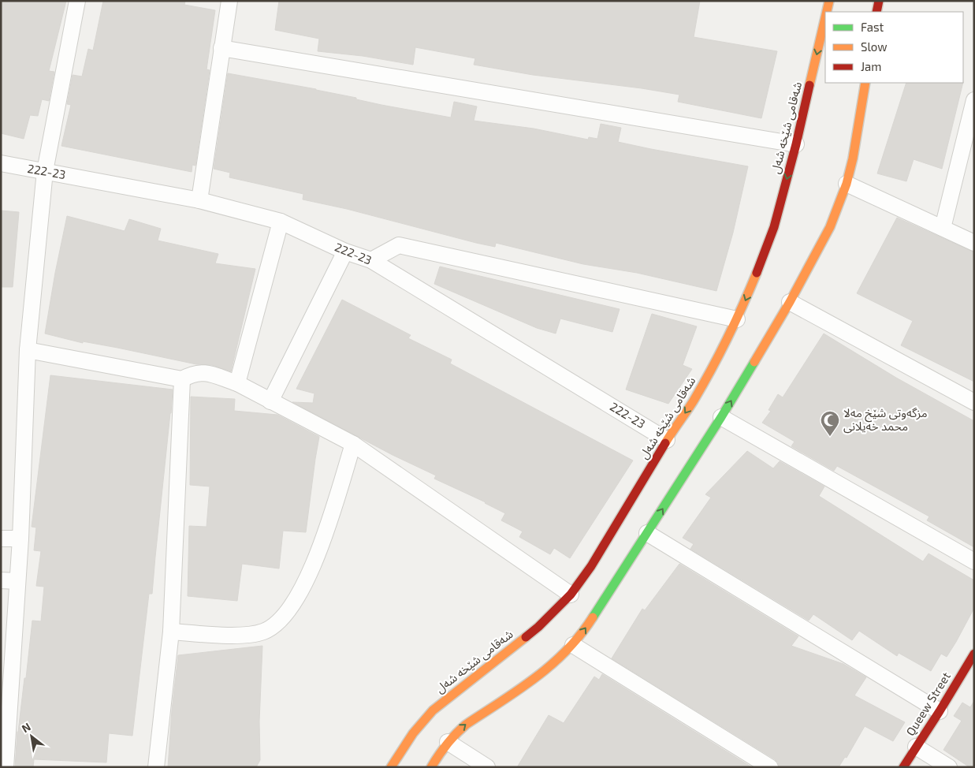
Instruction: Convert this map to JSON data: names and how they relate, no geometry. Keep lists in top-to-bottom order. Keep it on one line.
{"streets":{"street":["شەقامی شێخه‌ شه‌ل","222-23","Queew Street"]},"crossings":[["شەقامی شێخه‌ شه‌ل","222-23"]],"places":{"mosque":["مزگەوتی شێخ مەلا محمد خەیلانی"]},"legend":["Fast","Slow","Jam"],"north":"top left"}
